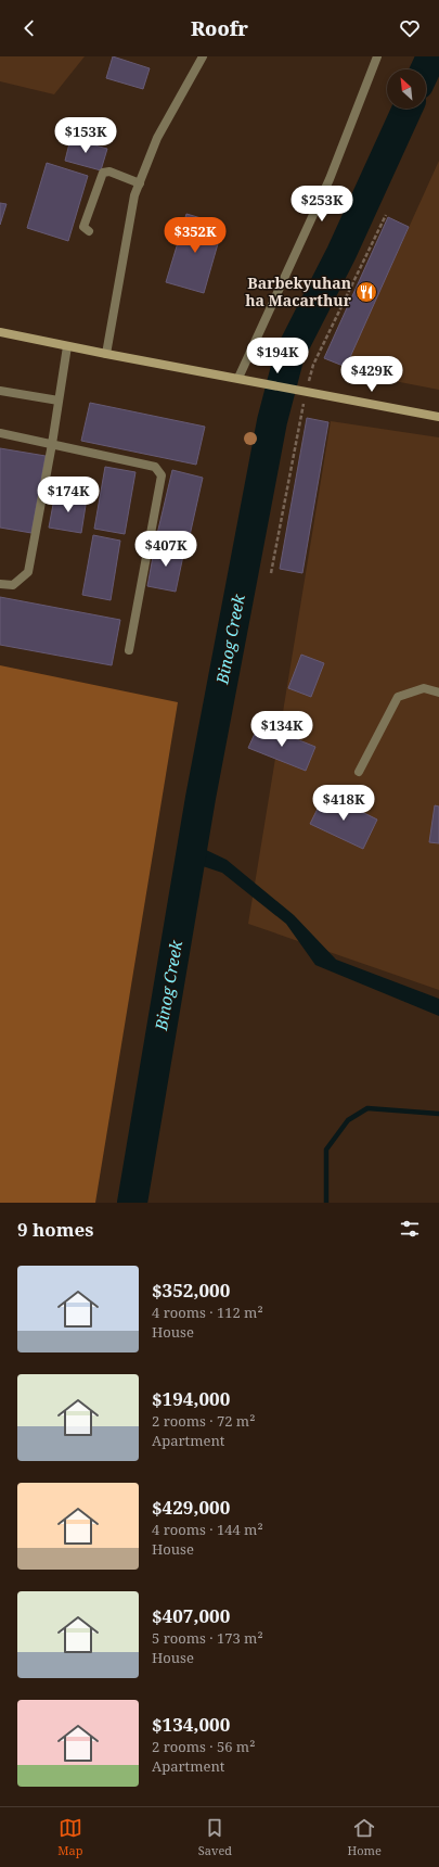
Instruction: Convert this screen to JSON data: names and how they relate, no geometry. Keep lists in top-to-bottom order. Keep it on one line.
{"water":["Binog Creek"],"places":{"restaurant":["Barbekyuhan ha Macarthur"]},"north":"top left","page":{"header":"Roofr","price":["$153K","$253K","$352K","$194K","$429K","$174K","$407K","$134K","$418K"],"heading":"9 homes","list":[{"name":"$352,000","note":"4 rooms · 112 m² · House"},{"name":"$194,000","note":"2 rooms · 72 m² · Apartment"},{"name":"$429,000","note":"4 rooms · 144 m² · House"},{"name":"$407,000","note":"5 rooms · 173 m² · House"},{"name":"$134,000","note":"2 rooms · 56 m² · Apartment"}],"tabs":["Map","Saved","Home"]}}
